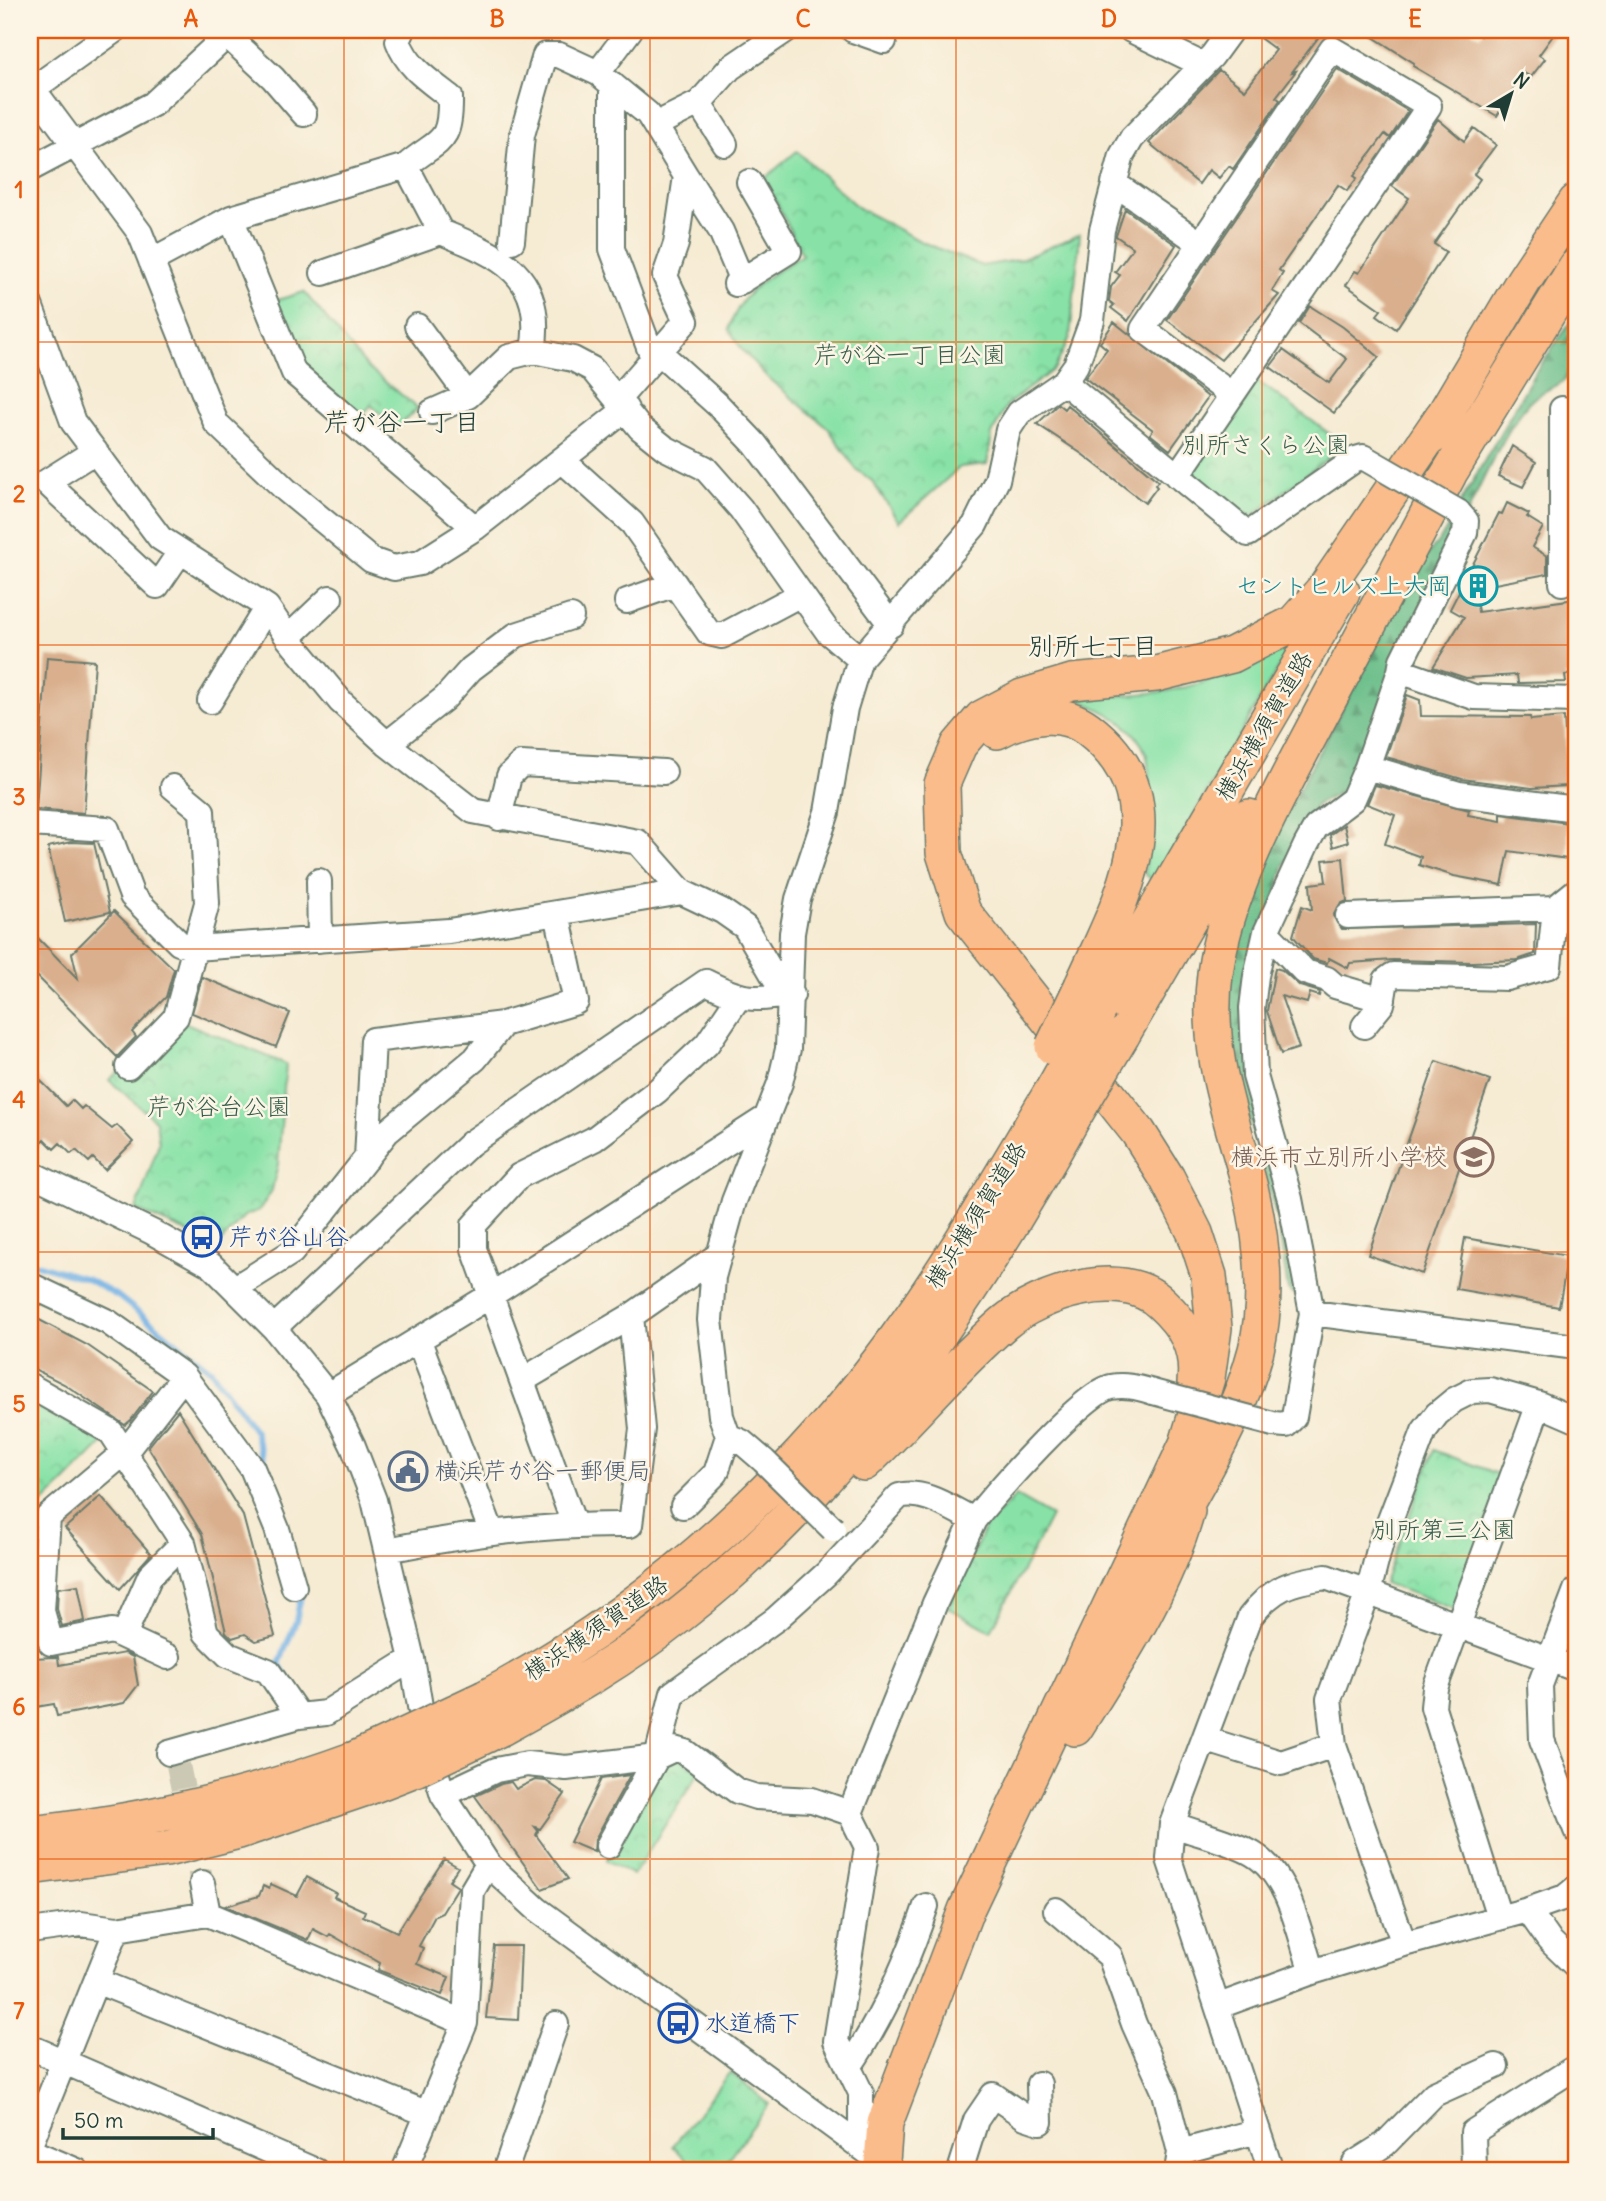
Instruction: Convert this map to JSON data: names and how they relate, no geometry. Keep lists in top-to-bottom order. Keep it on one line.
{"streets":{"highway":["横浜横須賀道路"]},"districts":["芹が谷一丁目","別所七丁目"],"parks":["芹が谷一丁目公園","別所さくら公園","芹が谷台公園","別所第三公園"],"places":{"building":["セントヒルズ上大岡"],"school or university":["横浜市立別所小学校"],"bus stop":["芹が谷山谷","水道橋下"],"public building":["横浜芹が谷一郵便局"]},"scale_bar":"50 m","north":"top right","grid":{"columns":["A","B","C","D","E"],"rows":["1","2","3","4","5","6","7"]}}
